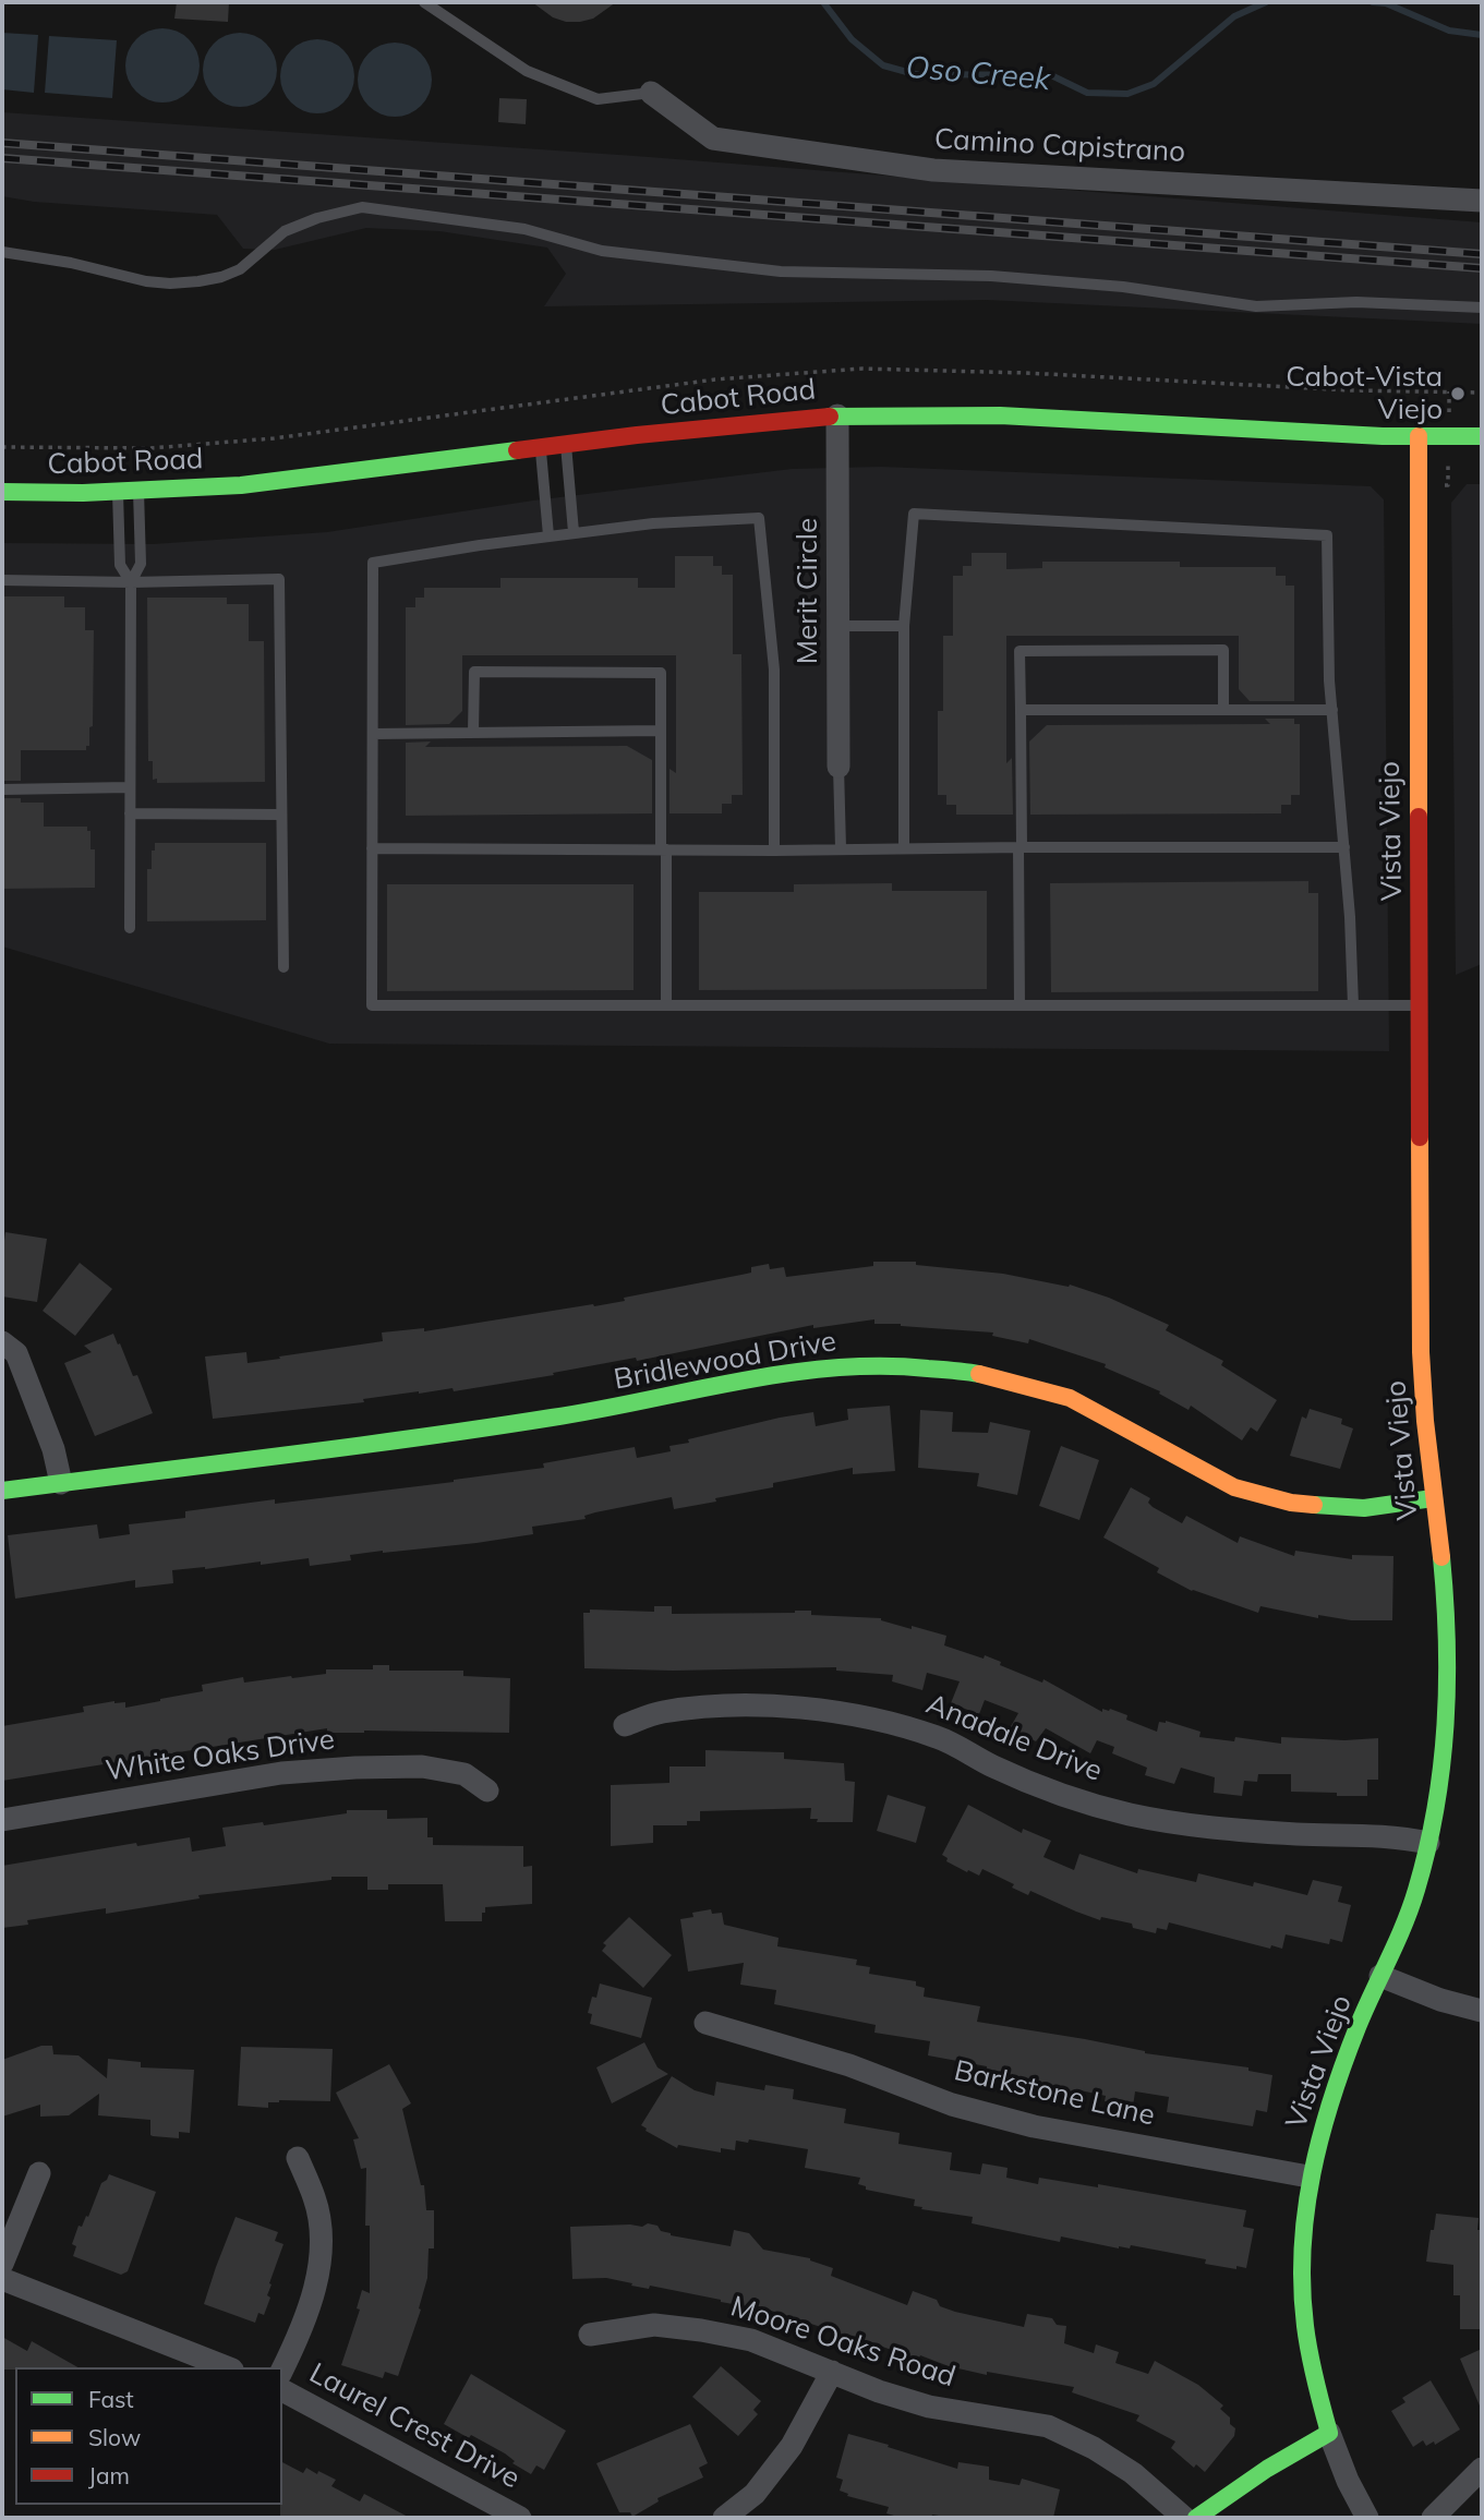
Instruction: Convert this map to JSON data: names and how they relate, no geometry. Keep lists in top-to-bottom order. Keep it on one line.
{"streets":{"street":["Camino Capistrano","Cabot Road","Merit Circle","Vista Viejo","Bridlewood Drive","Anadale Drive","White Oaks Drive","Barkstone Lane","Moore Oaks Road","Laurel Crest Drive"]},"crossings":[["Cabot Road","Merit Circle"],["Cabot Road","Vista Viejo"],["Vista Viejo","Bridlewood Drive"],["Vista Viejo","Anadale Drive"],["Vista Viejo","Barkstone Lane"]],"water":["Oso Creek"],"places":["Cabot-Vista Viejo"],"legend":["Fast","Slow","Jam"]}
